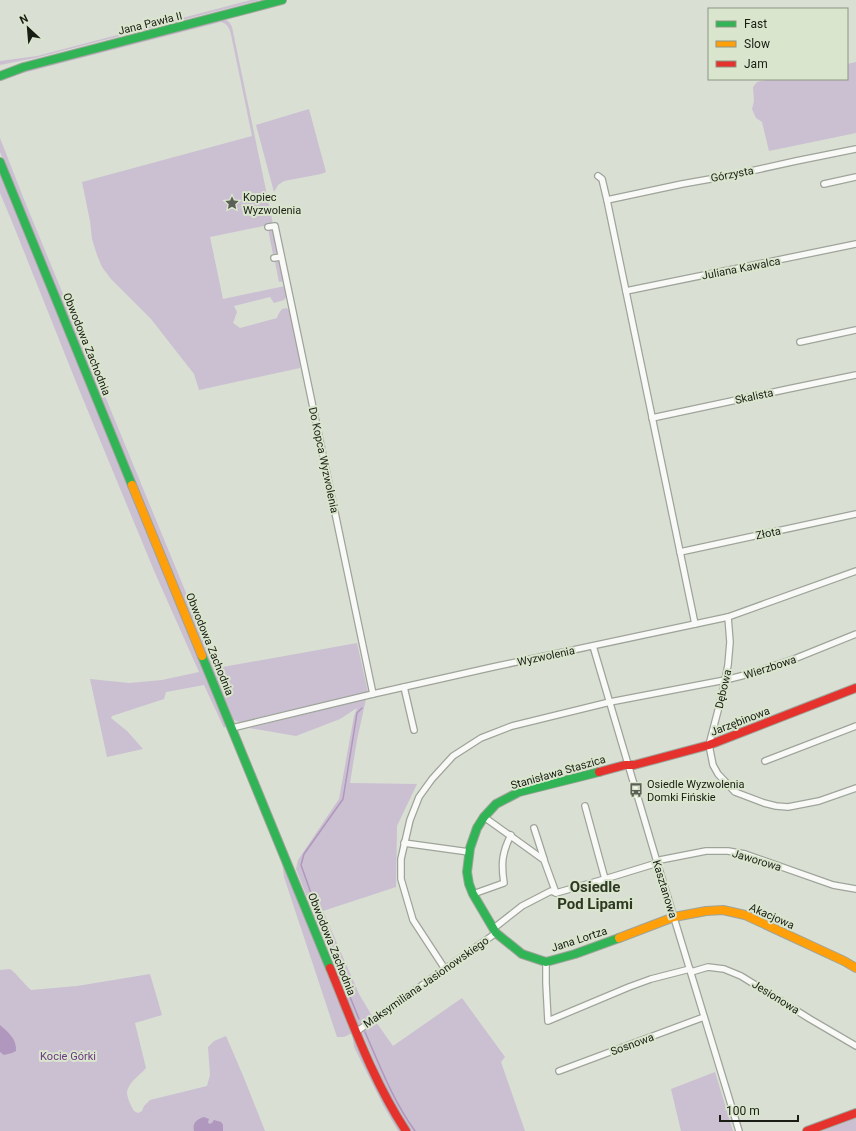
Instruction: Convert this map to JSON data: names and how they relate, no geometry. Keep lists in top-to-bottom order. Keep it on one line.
{"streets":{"street":["Jana Pawła II","Górzysta","Juliana Kawalca","Obwodowa Zachodnia","Skalista","Do Kopca Wyzwolenia","Złota","Wyzwolenia","Wierzbowa","Dębowa","Jarzębinowa","Stanisława Staszica","Jaworowa","Kasztanowa","Akacjowa","Jana Lortza","Maksymiliana Jasionowskiego","Jesionowa","Sosnowa"]},"crossings":[["Obwodowa Zachodnia","Wyzwolenia"],["Obwodowa Zachodnia","Maksymiliana Jasionowskiego"],["Do Kopca Wyzwolenia","Wyzwolenia"],["Wyzwolenia","Dębowa"],["Wyzwolenia","Kasztanowa"],["Wierzbowa","Dębowa"],["Wierzbowa","Kasztanowa"],["Wierzbowa","Maksymiliana Jasionowskiego"],["Dębowa","Jarzębinowa"],["Jarzębinowa","Stanisława Staszica"],["Jarzębinowa","Kasztanowa"],["Stanisława Staszica","Kasztanowa"],["Stanisława Staszica","Jana Lortza"],["Stanisława Staszica","Maksymiliana Jasionowskiego"],["Jaworowa","Kasztanowa"],["Jaworowa","Maksymiliana Jasionowskiego"],["Kasztanowa","Akacjowa"],["Kasztanowa","Jana Lortza"],["Kasztanowa","Jesionowa"],["Kasztanowa","Sosnowa"],["Akacjowa","Jana Lortza"],["Jana Lortza","Maksymiliana Jasionowskiego"],["Jana Lortza","Jesionowa"]],"districts":["Osiedle Pod Lipami"],"parks":["Kocie Górki"],"places":{"place":["Kopiec Wyzwolenia"],"bus stop":["Osiedle Wyzwolenia Domki Fińskie"]},"legend":["Fast","Slow","Jam"],"scale_bar":"100 m","north":"top left"}
